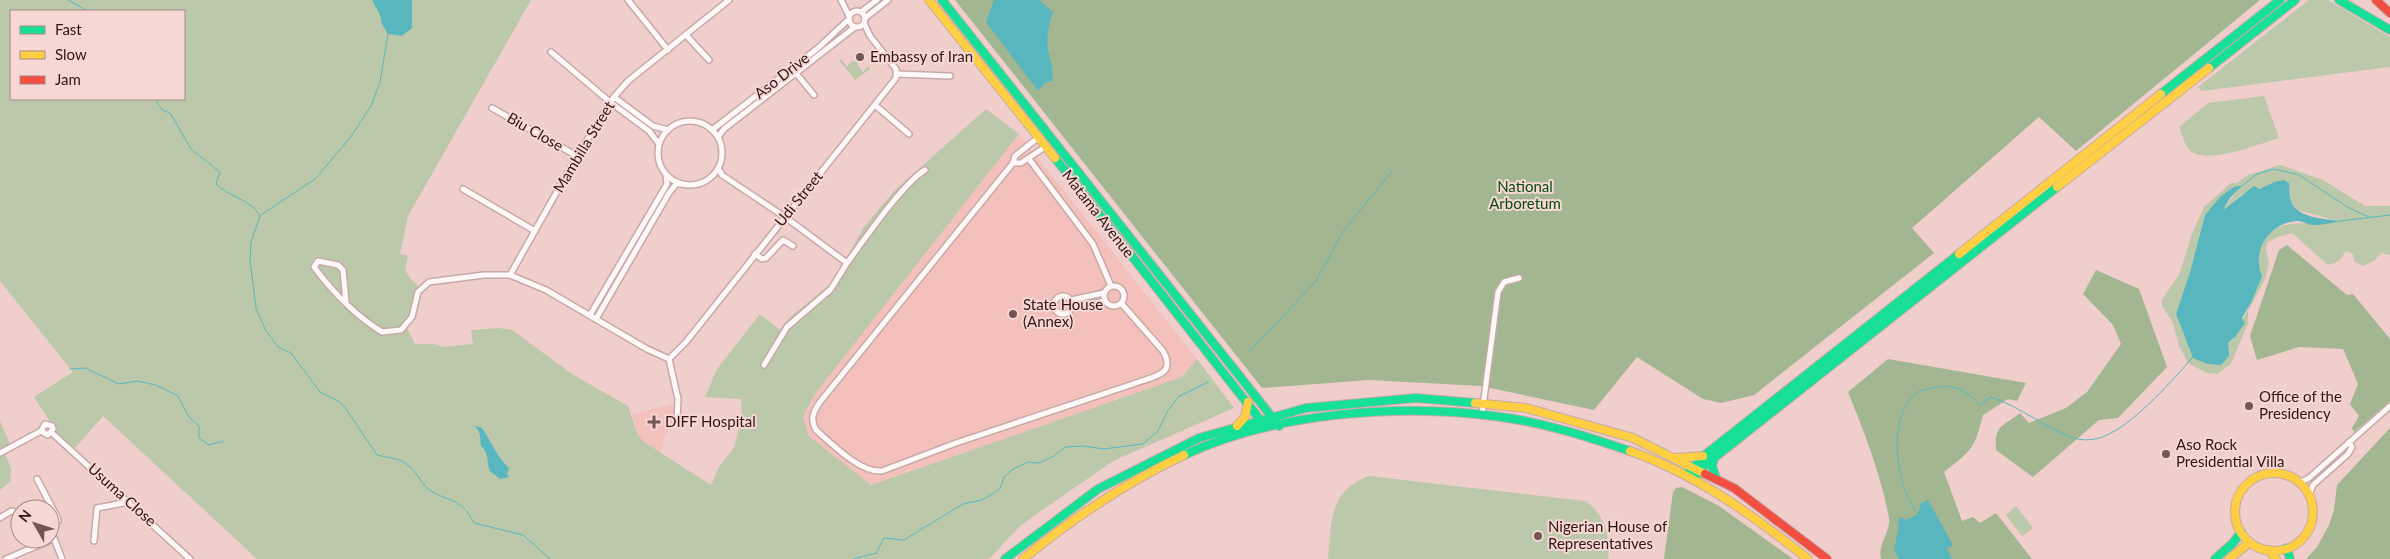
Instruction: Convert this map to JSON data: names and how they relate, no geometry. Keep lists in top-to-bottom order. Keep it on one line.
{"streets":{"main road":["Matama Avenue"],"street":["Aso Drive","Biu Close","Mambilla Street","Udi Street","Usuma Close"]},"crossings":[["Biu Close","Mambilla Street"]],"parks":["National Arboretum"],"places":{"other":["Embassy of Iran","State House (Annex)","Office of the Presidency","Aso Rock Presidential Villa","Nigerian House of Representatives"],"health":["DIFF Hospital"]},"legend":["Fast","Slow","Jam"],"north":"top left"}
